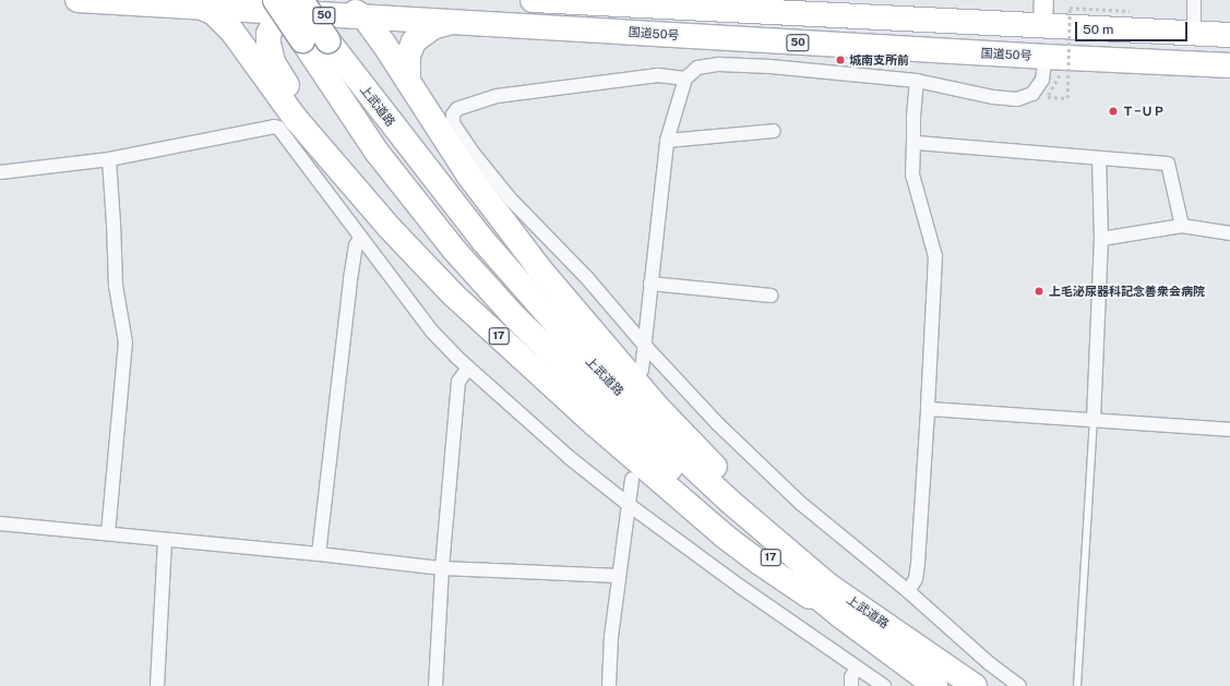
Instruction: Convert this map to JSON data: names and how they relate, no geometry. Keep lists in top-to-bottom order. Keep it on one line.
{"streets":{"highway":["50","国道50号","上武道路","17"]},"crossings":[["国道50号","上武道路"],["国道50号","17"],["上武道路","17"]],"places":["城南支所前","Ｔ−ＵＰ","上毛泌尿器科記念善衆会病院"],"scale_bar":"50 m"}
